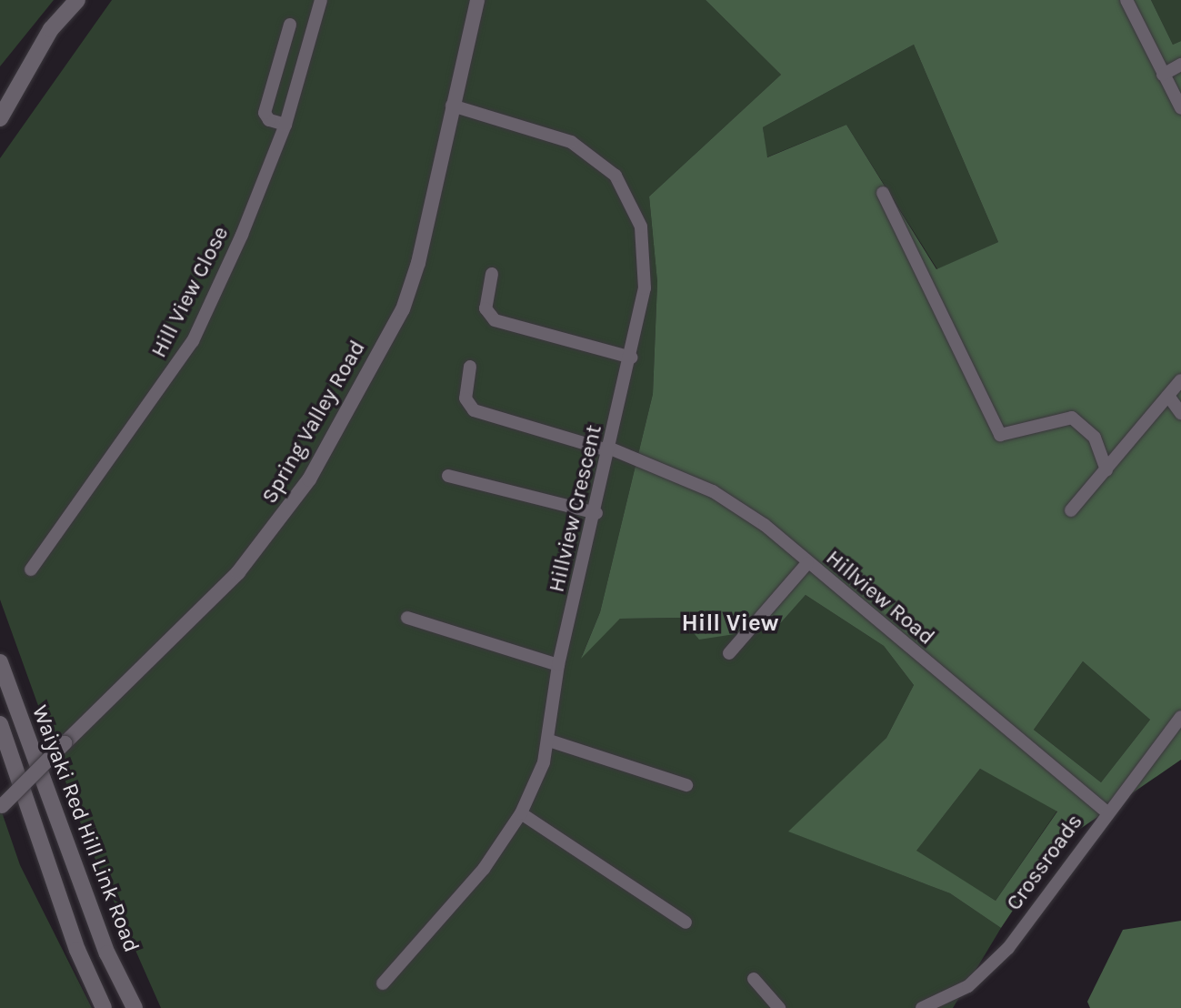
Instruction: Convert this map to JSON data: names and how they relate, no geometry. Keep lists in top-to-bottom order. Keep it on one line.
{"streets":{"main road":["Waiyaki Red Hill Link Road"],"street":["Hill View Close","Spring Valley Road","Hillview Crescent","Hillview Road","Crossroads"]},"crossings":[["Spring Valley Road","Hillview Crescent"],["Hillview Crescent","Hillview Road"],["Hillview Road","Crossroads"]],"districts":["Hill View"]}
